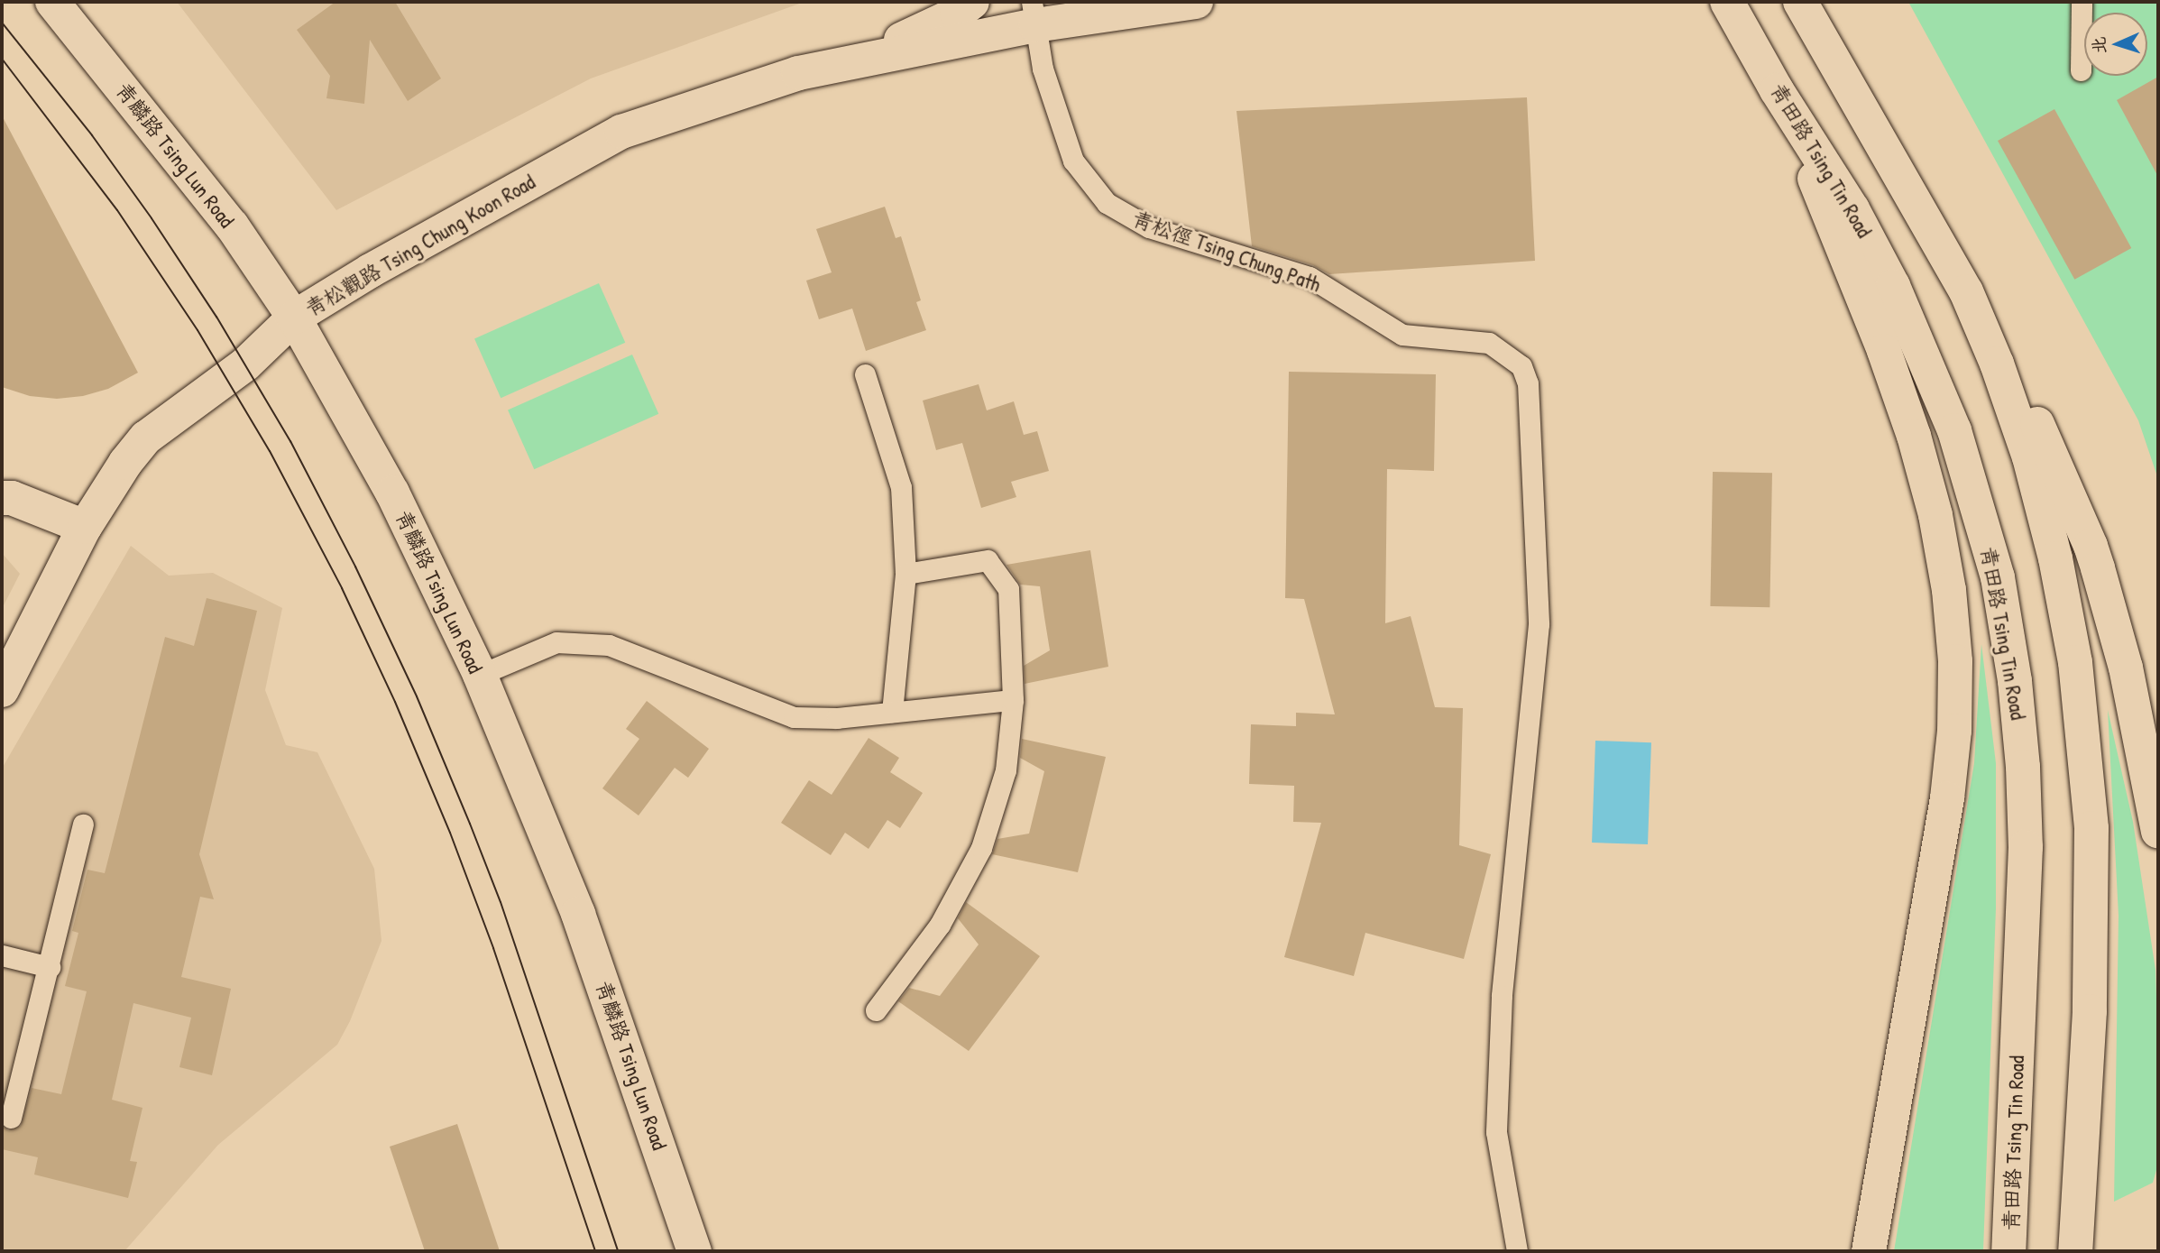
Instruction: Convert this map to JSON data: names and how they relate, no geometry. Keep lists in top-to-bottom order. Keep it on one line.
{"streets":{"main road":["青麟路 Tsing Lun Road","青田路 Tsing Tin Road","青松觀路 Tsing Chung Koon Road"],"lane":["青松徑 Tsing Chung Path"]},"crossings":[["青麟路 Tsing Lun Road","青松觀路 Tsing Chung Koon Road"],["青松觀路 Tsing Chung Koon Road","青松徑 Tsing Chung Path"]],"north":"left"}
